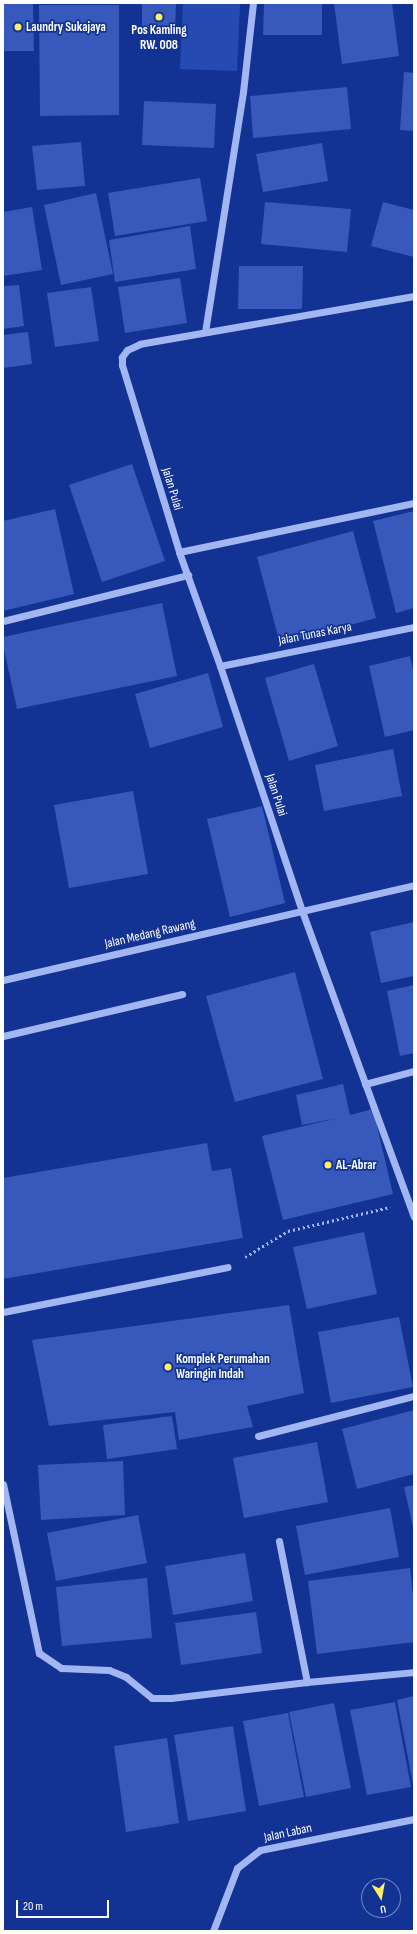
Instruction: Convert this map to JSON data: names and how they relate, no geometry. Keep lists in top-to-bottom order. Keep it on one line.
{"streets":{"street":["Jalan Pulai","Jalan Tunas Karya","Jalan Medang Rawang","Jalan Laban"]},"crossings":[["Jalan Pulai","Jalan Tunas Karya"],["Jalan Pulai","Jalan Medang Rawang"]],"places":["Pos Kamling RW. 008","Laundry Sukajaya","AL-Abrar","Komplek Perumahan Waringin Indah"],"scale_bar":"20 m","north":"bottom"}
